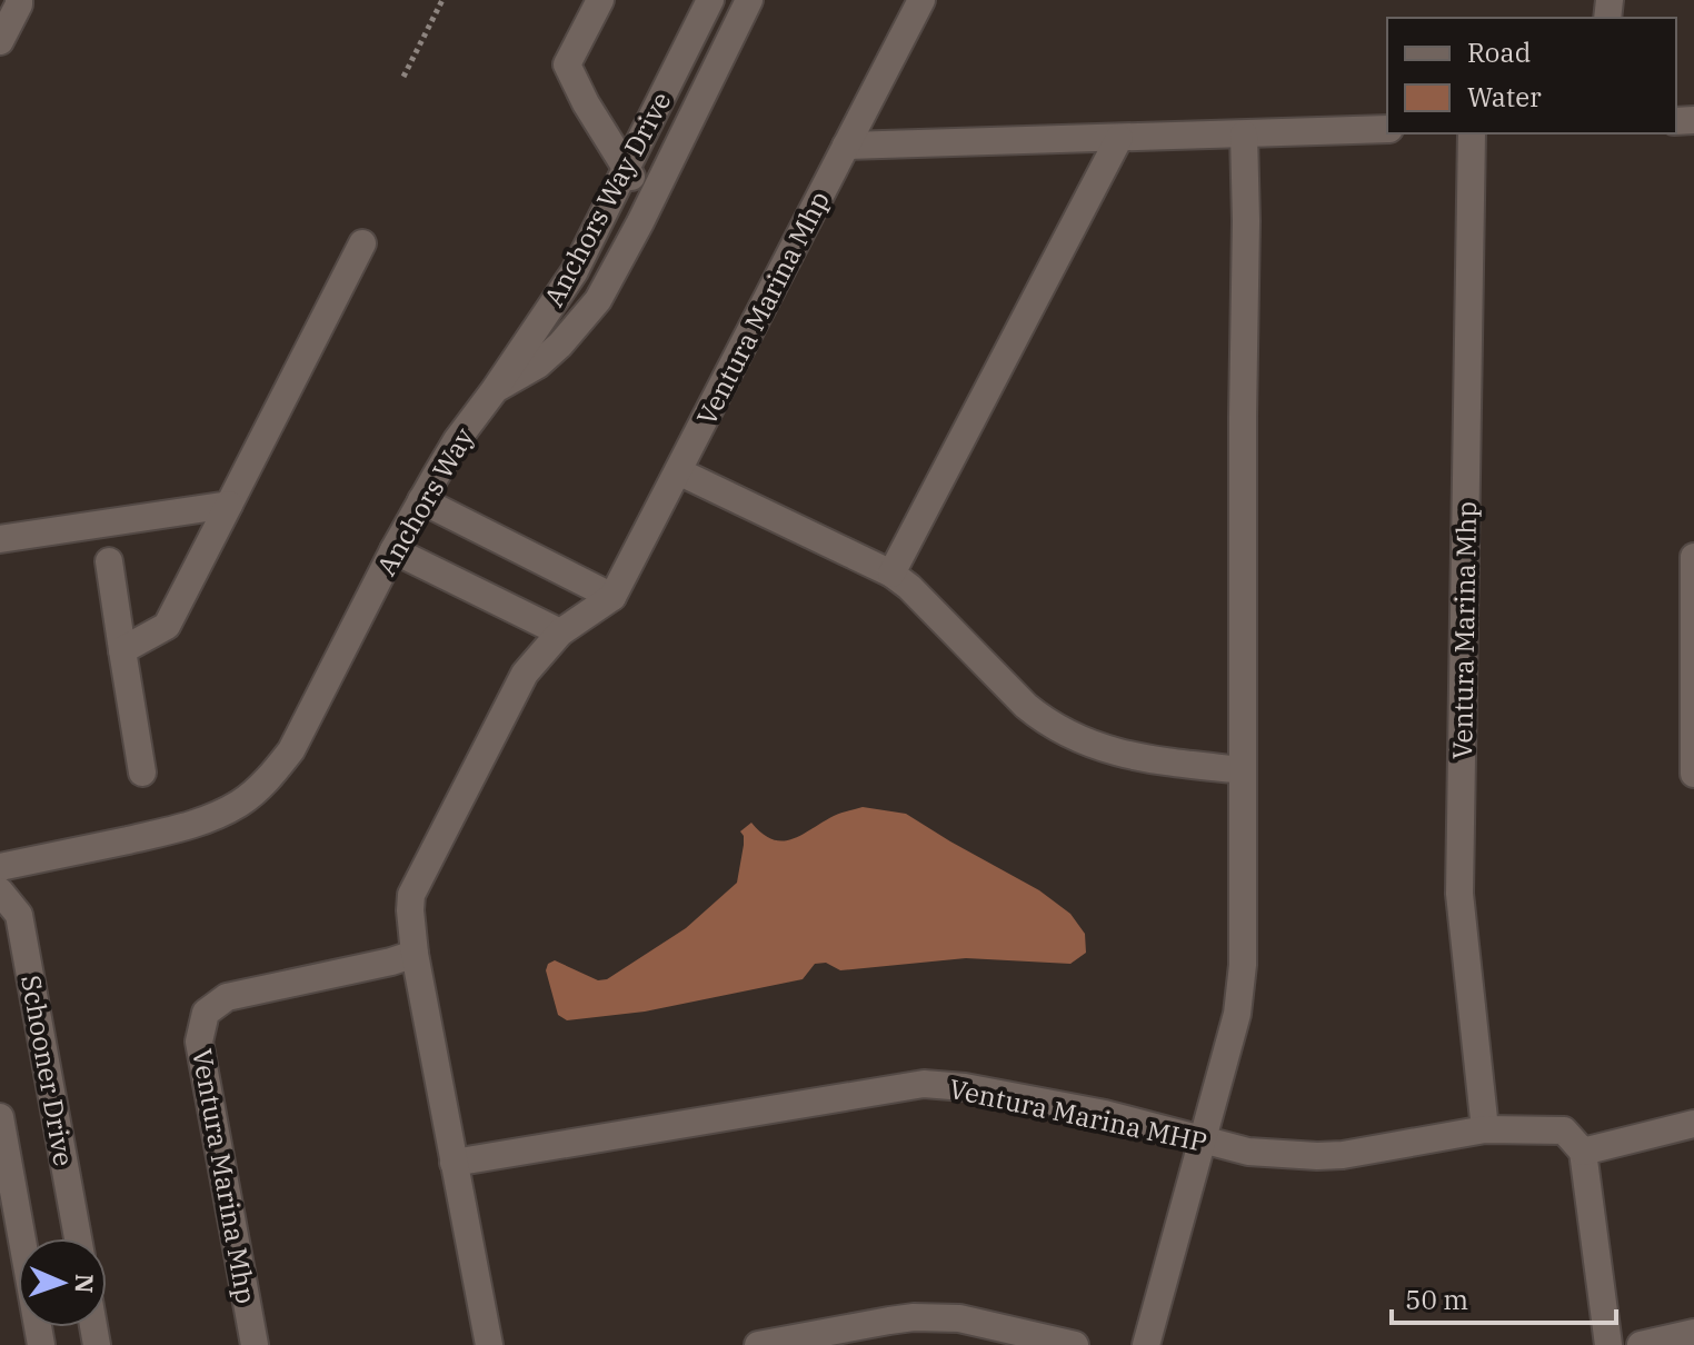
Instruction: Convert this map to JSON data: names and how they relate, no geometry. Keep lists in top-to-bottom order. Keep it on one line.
{"streets":{"street":["Anchors Way Drive","Ventura Marina Mhp","Anchors Way","Schooner Drive","Ventura Marina MHP"]},"crossings":[["Anchors Way Drive","Anchors Way"],["Ventura Marina Mhp","Ventura Marina MHP"]],"legend":["Road","Water"],"scale_bar":"50 m","north":"right"}
